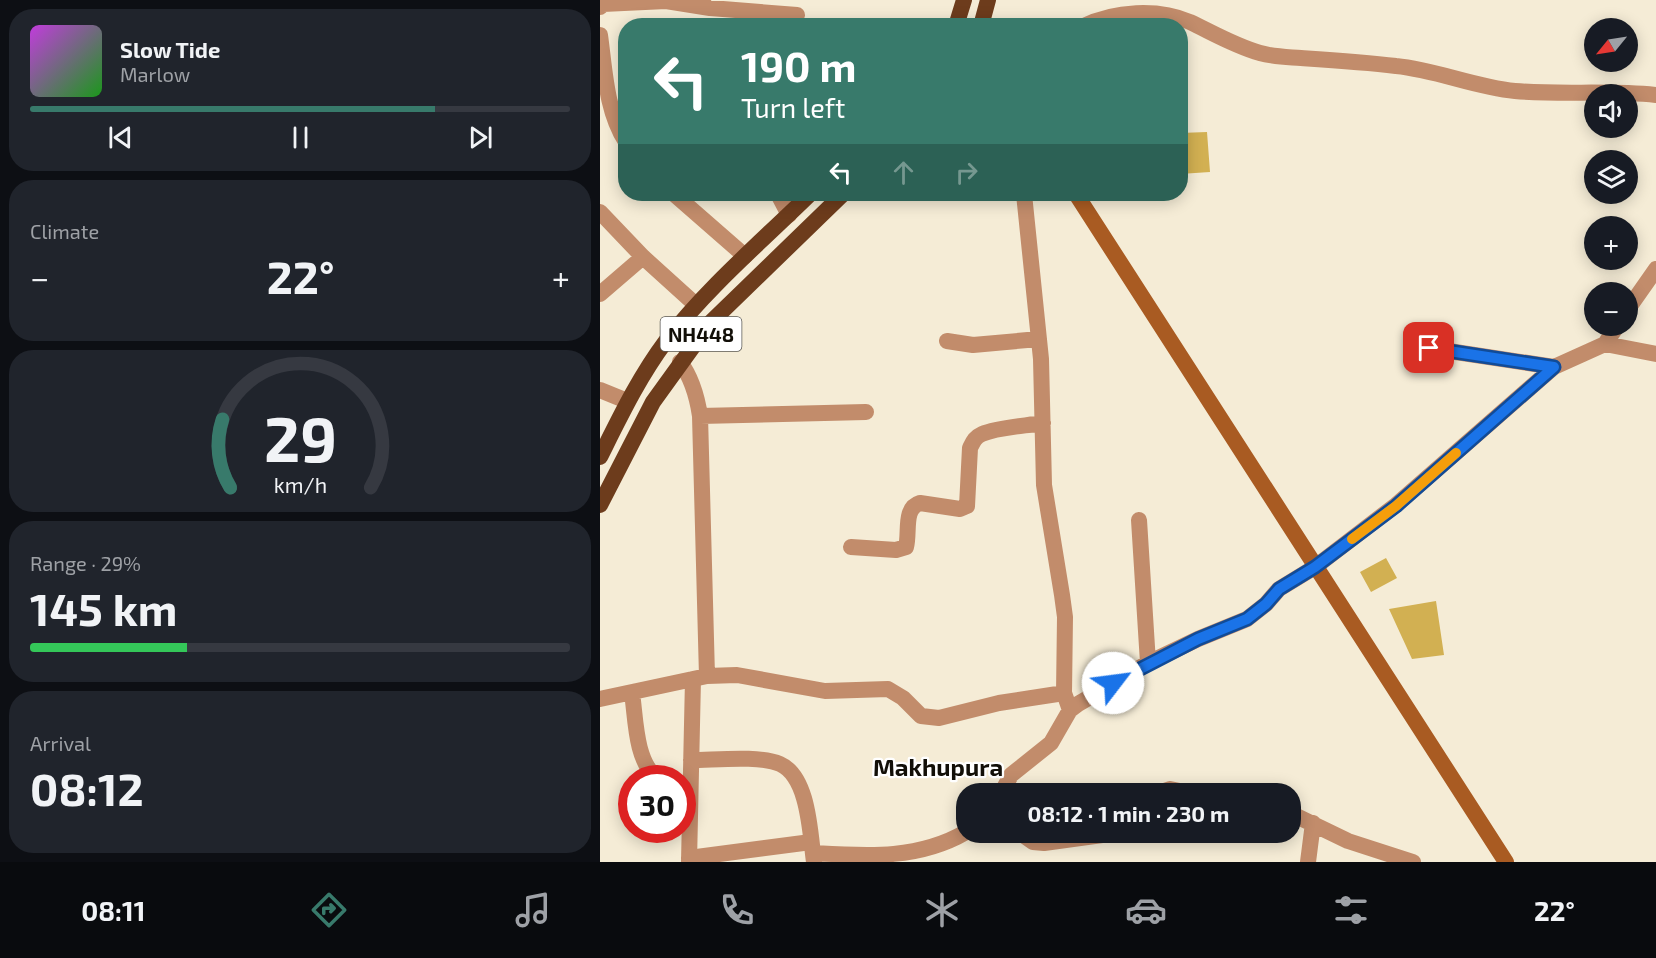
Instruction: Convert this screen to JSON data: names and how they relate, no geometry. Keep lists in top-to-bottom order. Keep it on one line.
{"streets":{"highway":["NH448"]},"districts":["Makhupura"],"north":"bottom left","page":{"map_buttons":["+","−"],"turn":["190 m","Turn left"],"song":["Slow Tide","Marlow"],"tile":["Climate",["Range · 29%","145 km"],["Arrival","08:12"]],"heat":["−","22°","+"],"limit":"30","trip":"08:12 · 1 min · 230 m","tabs":["08:11","22°"],"gauge":["29","km/h"]}}
